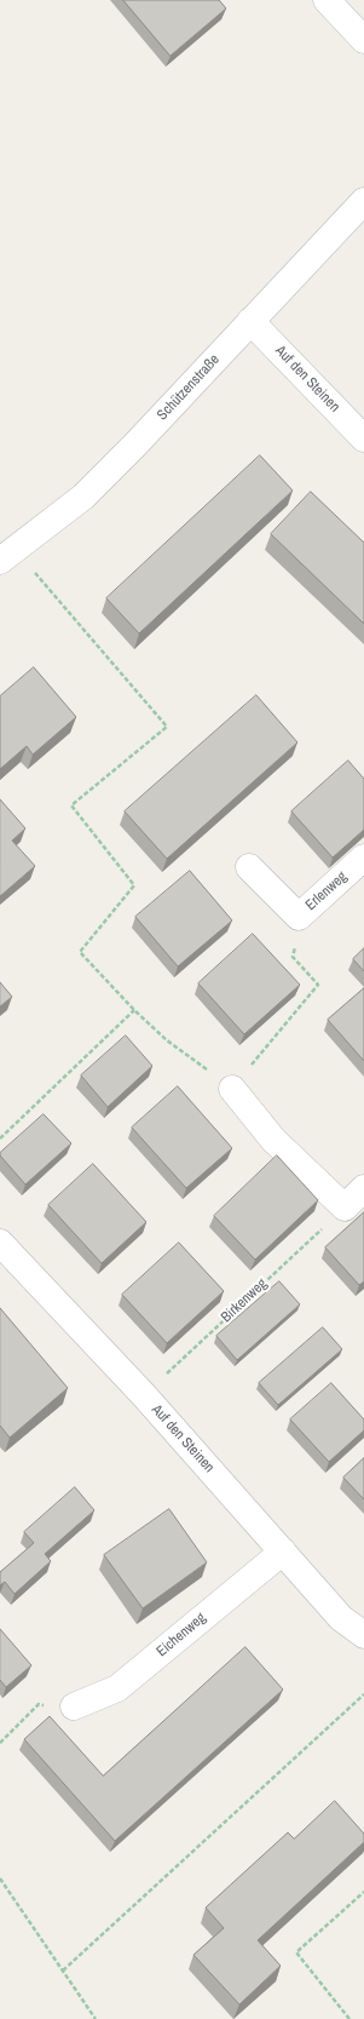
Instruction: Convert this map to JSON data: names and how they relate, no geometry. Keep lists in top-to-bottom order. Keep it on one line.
{"streets":{"street":["Auf den Steinen","Schützenstraße","Erlenweg","Eichenweg"],"path":["Birkenweg"]},"crossings":[["Auf den Steinen","Schützenstraße"],["Auf den Steinen","Birkenweg"],["Auf den Steinen","Eichenweg"]]}
